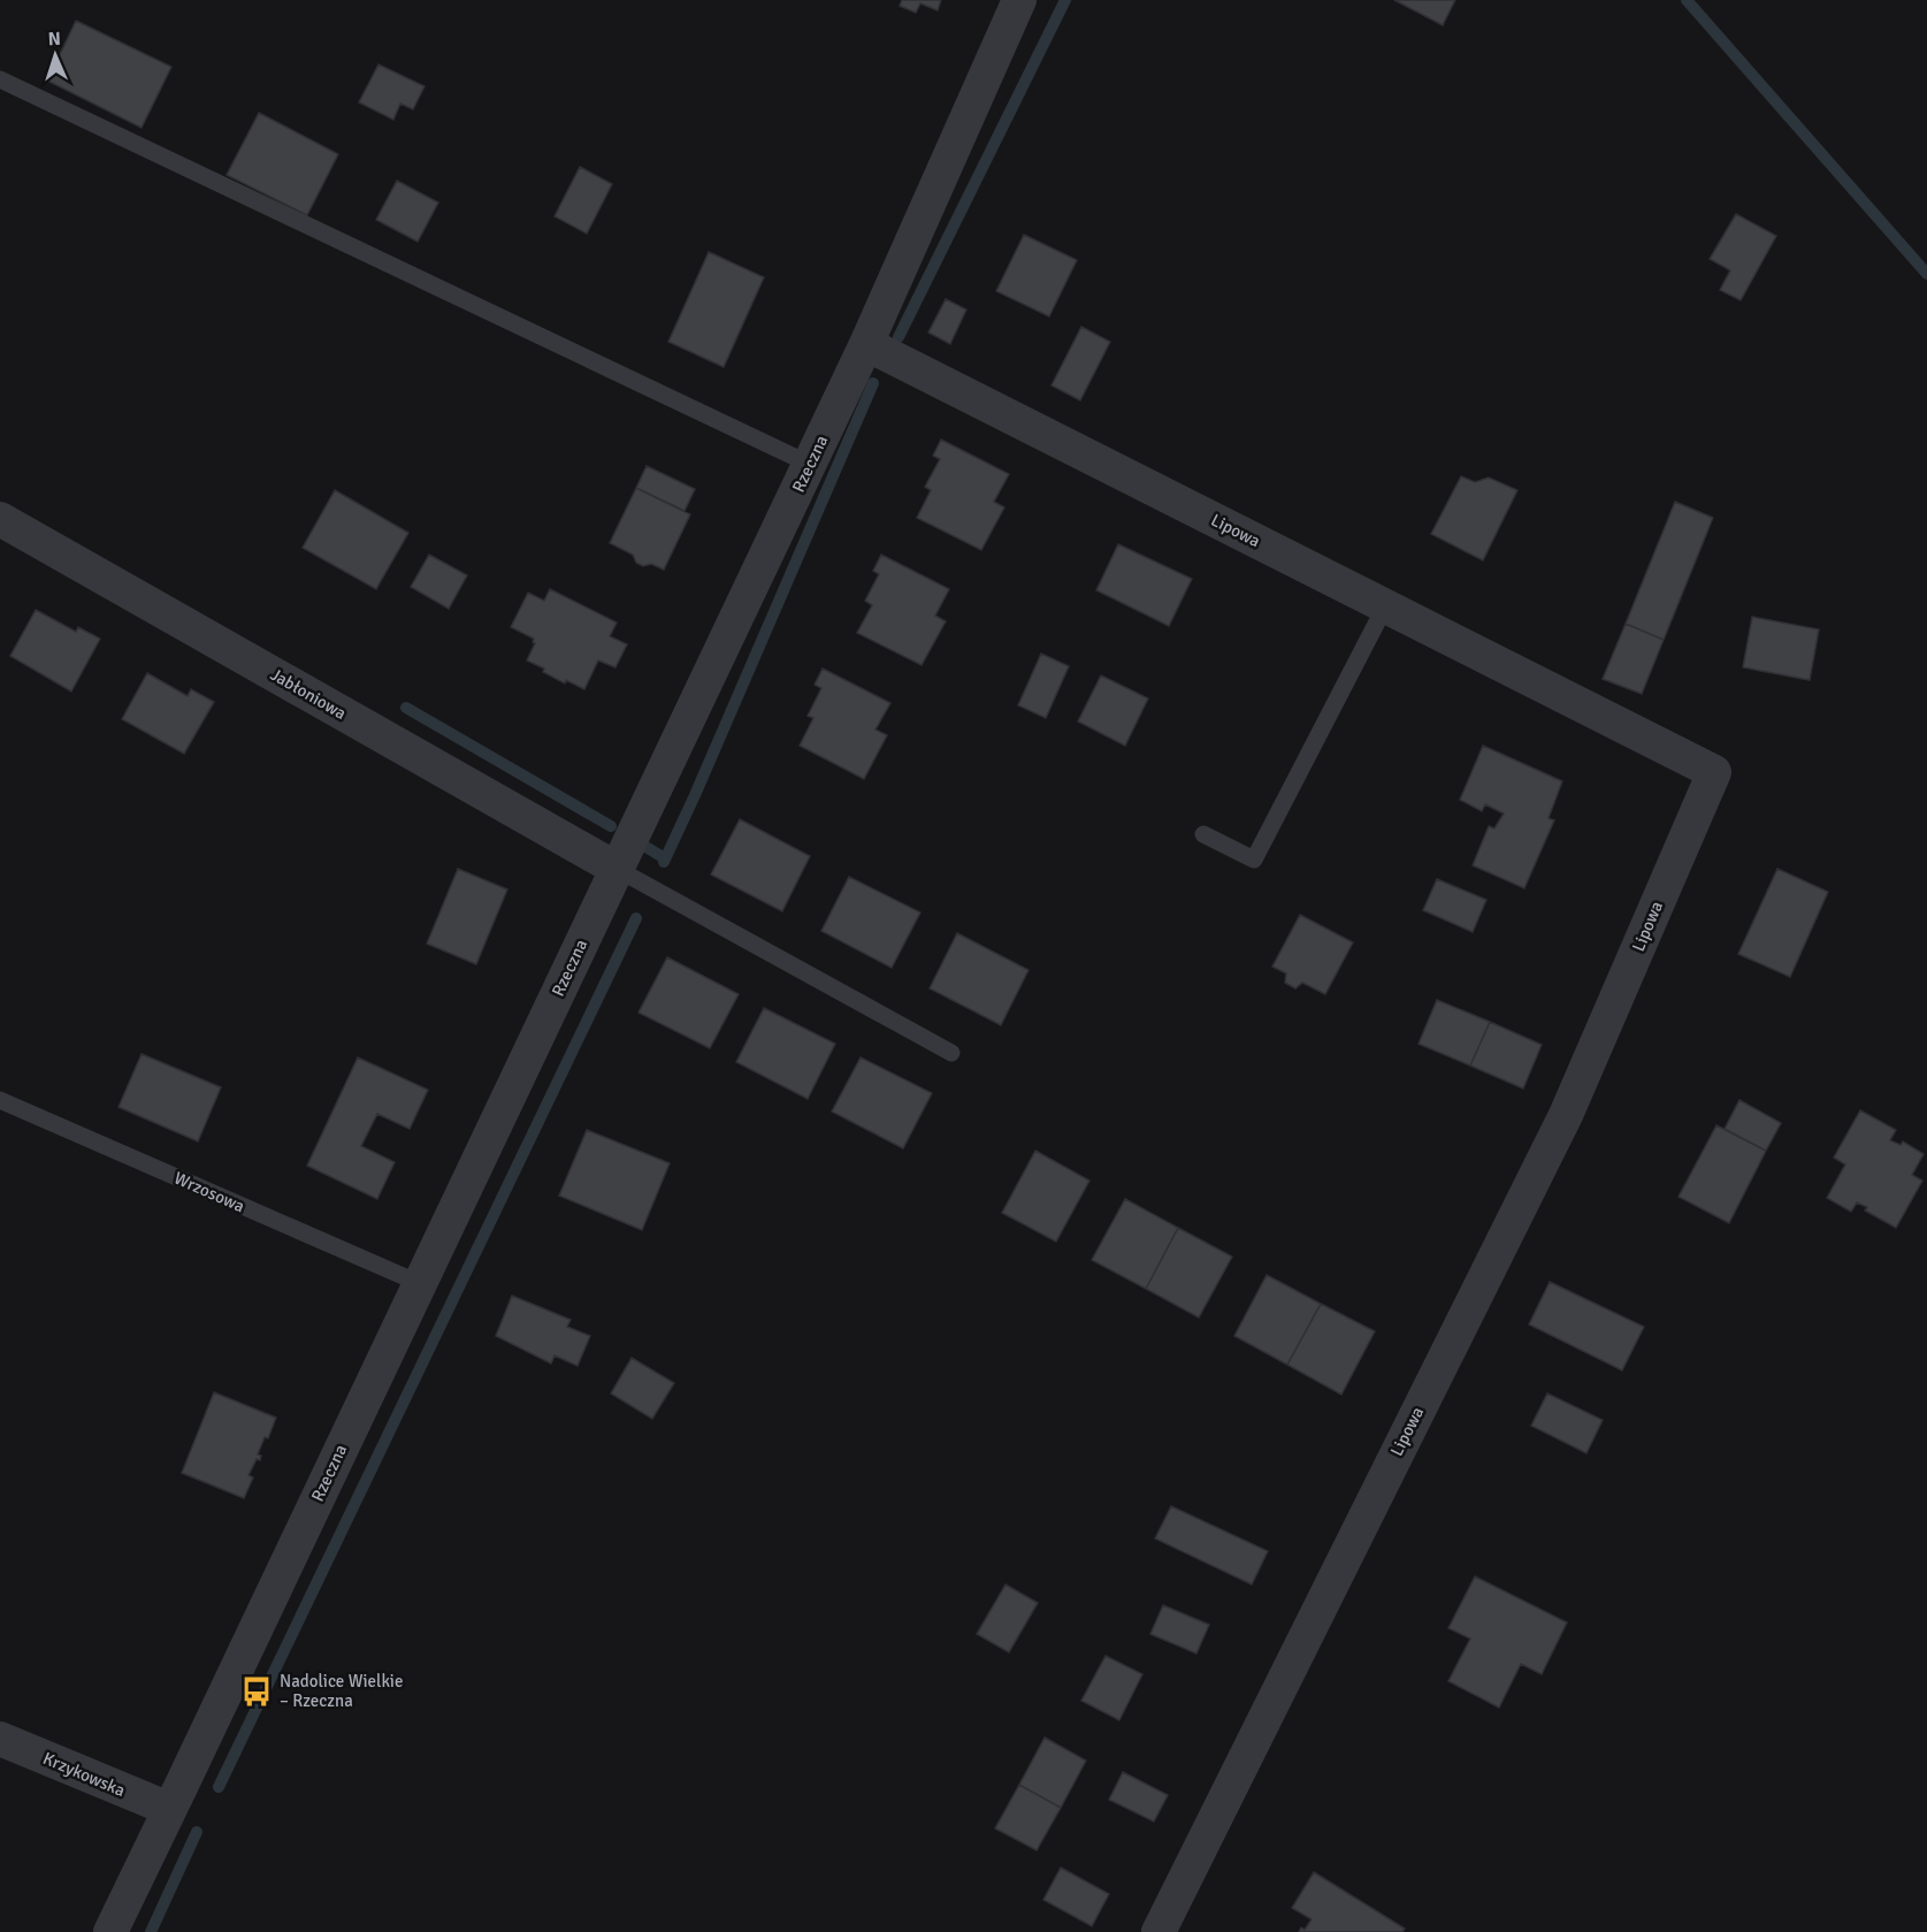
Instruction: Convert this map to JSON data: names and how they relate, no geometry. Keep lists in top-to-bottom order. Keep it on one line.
{"streets":{"street":["Rzeczna","Lipowa","Jabłoniowa","Krzykowska"],"lane":["Wrzosowa"]},"crossings":[["Rzeczna","Lipowa"],["Rzeczna","Jabłoniowa"],["Rzeczna","Wrzosowa"],["Rzeczna","Krzykowska"]],"places":{"bus stop":["Nadolice Wielkie – Rzeczna"]},"north":"top"}
